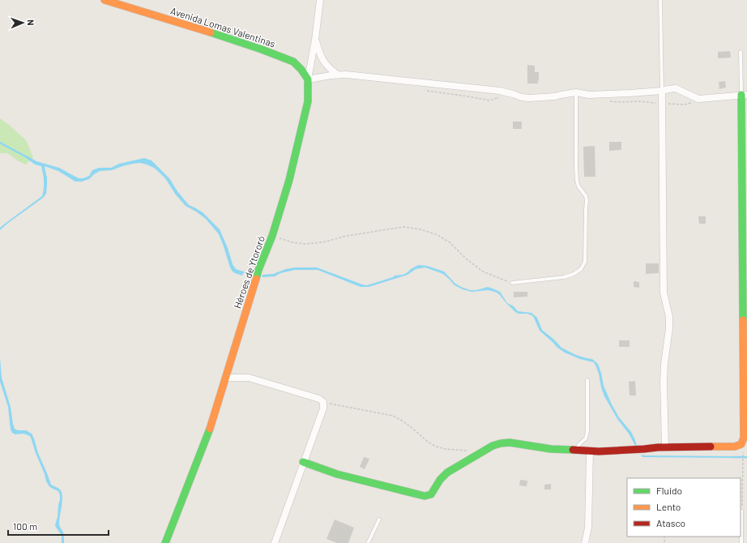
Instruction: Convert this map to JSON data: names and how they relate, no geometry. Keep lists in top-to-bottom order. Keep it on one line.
{"streets":{"street":["Avenida Lomas Valentinas","Héroes de Ytororó"]},"crossings":[["Avenida Lomas Valentinas","Héroes de Ytororó"]],"legend":["Fluido","Lento","Atasco"],"scale_bar":"100 m","north":"right"}
